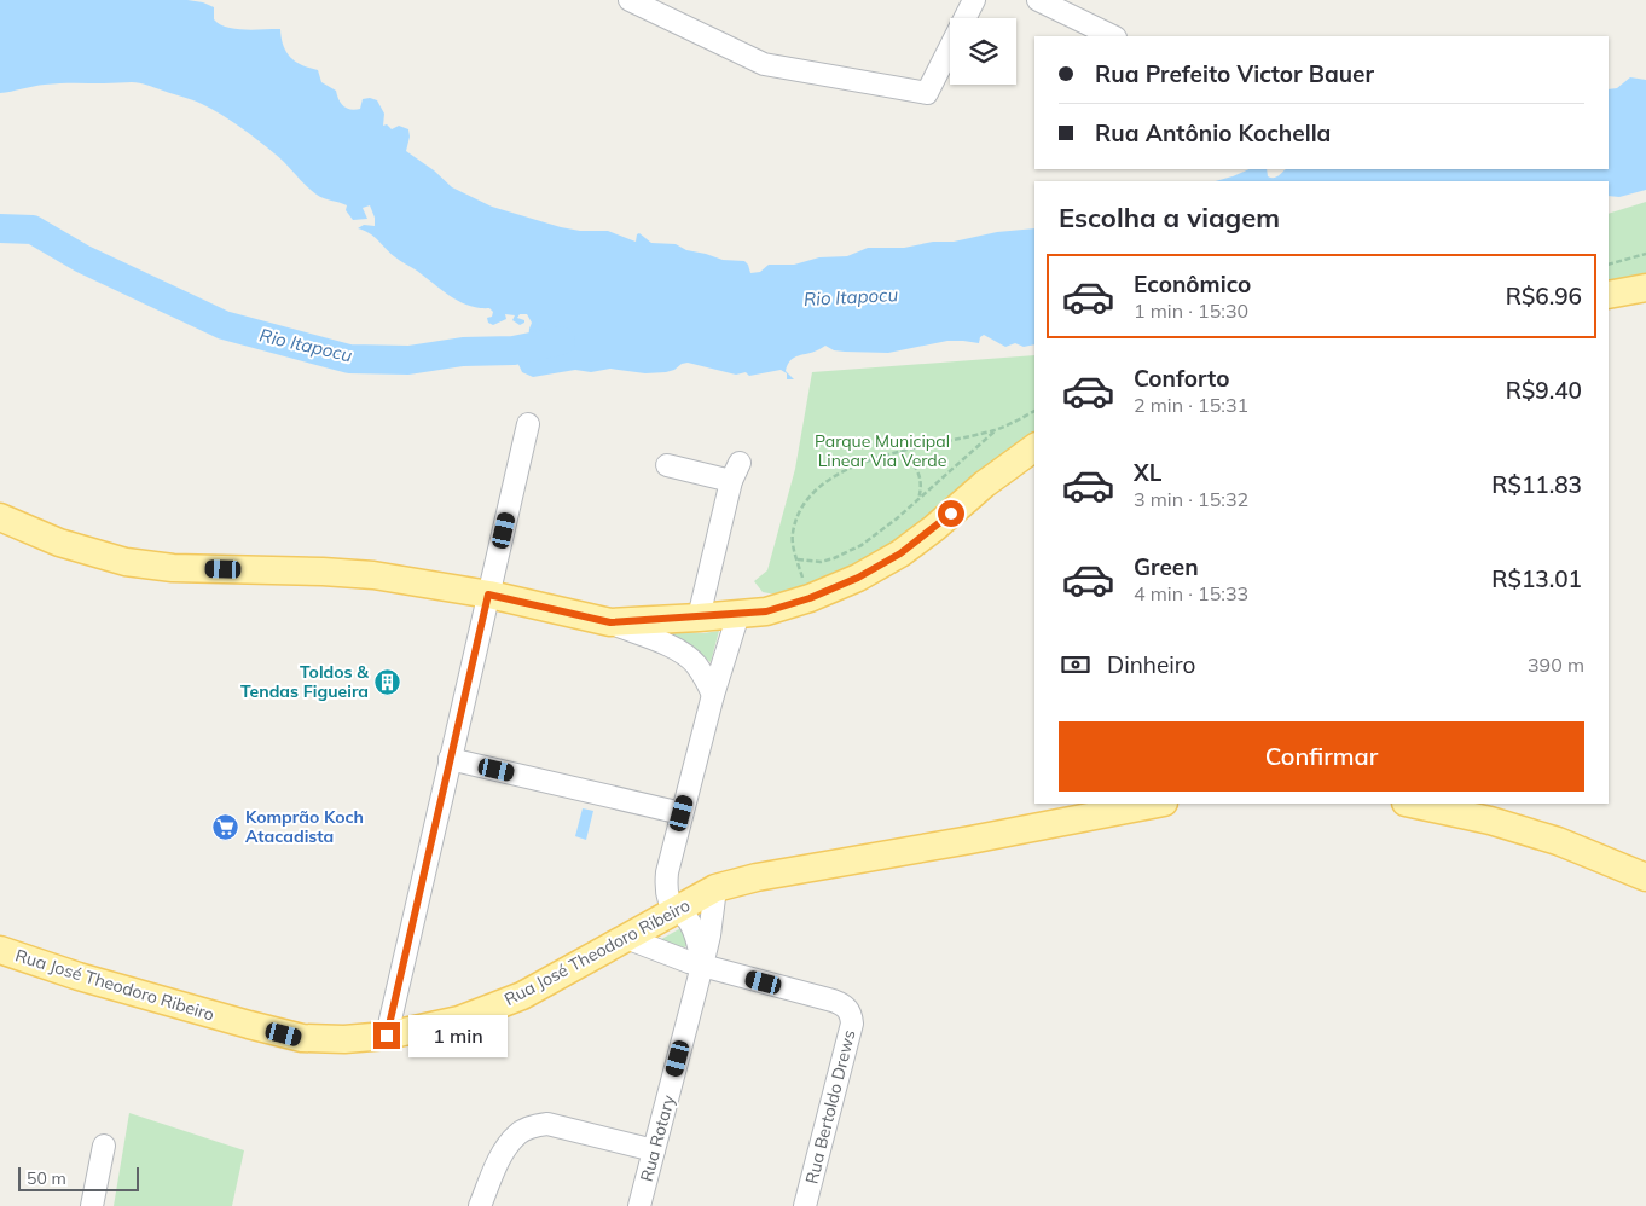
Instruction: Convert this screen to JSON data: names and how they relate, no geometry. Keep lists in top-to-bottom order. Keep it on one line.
{"streets":{"main road":["Rua José Theodoro Ribeiro"],"street":["Rua Bertoldo Drews","Rua Rotary"]},"crossings":[["Rua José Theodoro Ribeiro","Rua Rotary"],["Rua Bertoldo Drews","Rua Rotary"]],"water":["Rio Itapocu"],"parks":["Parque Municipal Linear Via Verde"],"places":{"building":["Toldos & Tendas Figueira"],"supermarket":["Komprão Koch Atacadista"]},"scale_bar":"50 m","page":{"banner":["Rua Prefeito Victor Bauer","Rua Antônio Kochella"],"heading":"Escolha a viagem","list":[{"name":"Econômico","note":"1 min · 15:30","value":"R$6.96"},{"name":"Conforto","note":"2 min · 15:31","value":"R$9.40"},{"name":"XL","note":"3 min · 15:32","value":"R$11.83"},{"name":"Green","note":"4 min · 15:33","value":"R$13.01"}],"pay":["Dinheiro","390 m"],"buttons":"Confirmar","bubble":"1 min","scale":"50 m"}}
